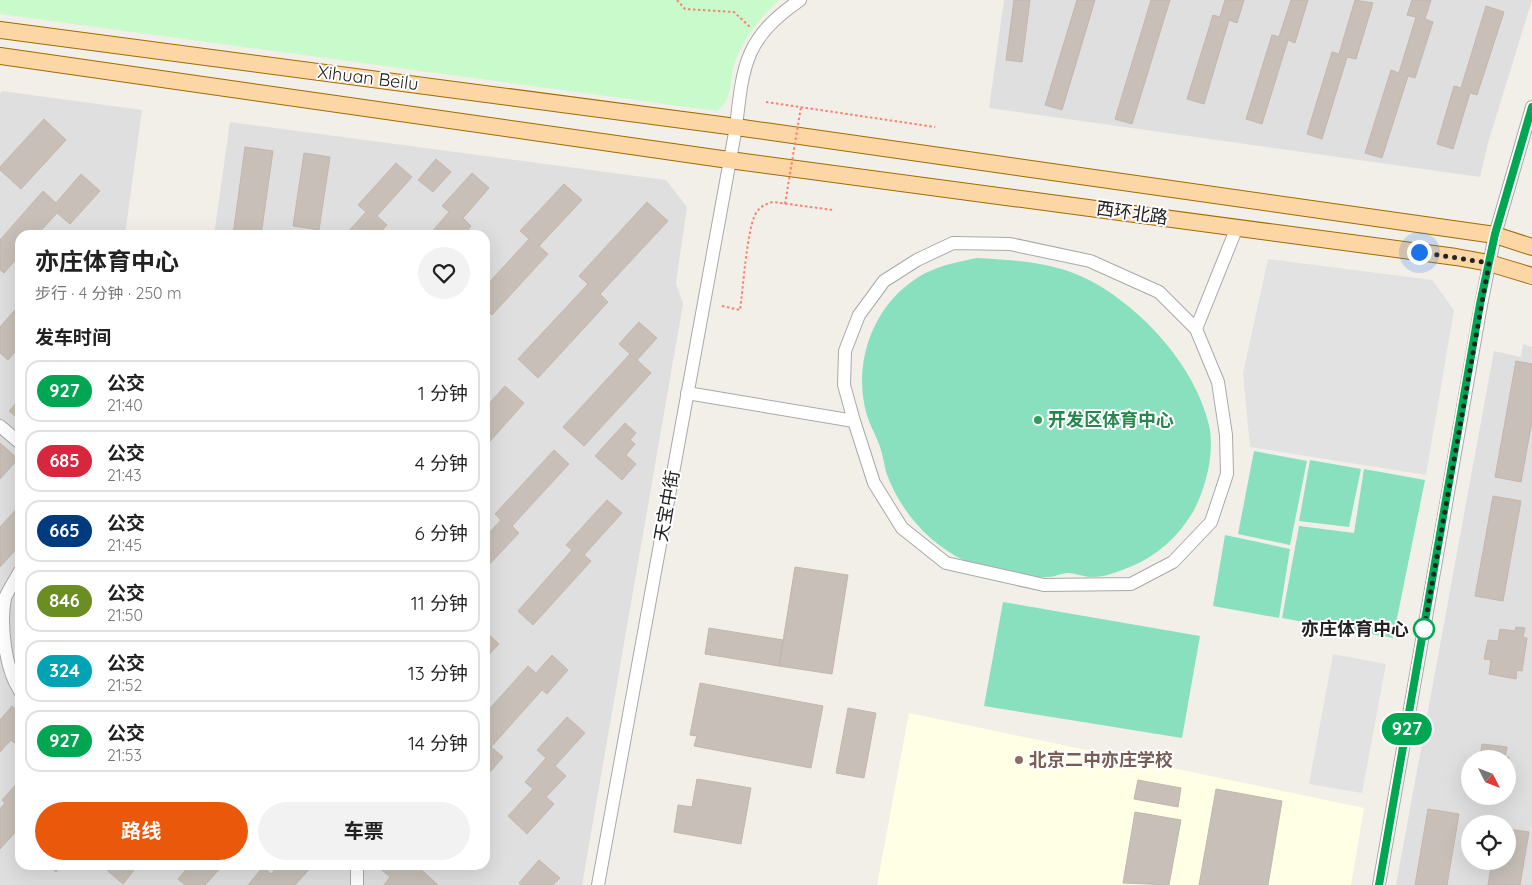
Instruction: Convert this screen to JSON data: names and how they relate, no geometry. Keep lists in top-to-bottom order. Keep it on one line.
{"streets":{"main road":["Xihuan Beilu","西环北路"],"street":["天宝中街"]},"crossings":[["Xihuan Beilu","西环北路"],["Xihuan Beilu","天宝中街"],["西环北路","天宝中街"]],"places":["开发区体育中心","亦庄体育中心","北京二中亦庄学校"],"lines":["bus line 927"],"north":"bottom right","page":{"on_map":"927","heading":[["亦庄体育中心","步行 · 4 分钟 · 250 m"],"发车时间"],"list":[{"mark":"927","name":"公交","note":"21:40","value":"1 分钟"},{"mark":"685","name":"公交","note":"21:43","value":"4 分钟"},{"mark":"665","name":"公交","note":"21:45","value":"6 分钟"},{"mark":"846","name":"公交","note":"21:50","value":"11 分钟"},{"mark":"324","name":"公交","note":"21:52","value":"13 分钟"},{"mark":"927","name":"公交","note":"21:53","value":"14 分钟"}],"buttons":["路线","车票"]}}
